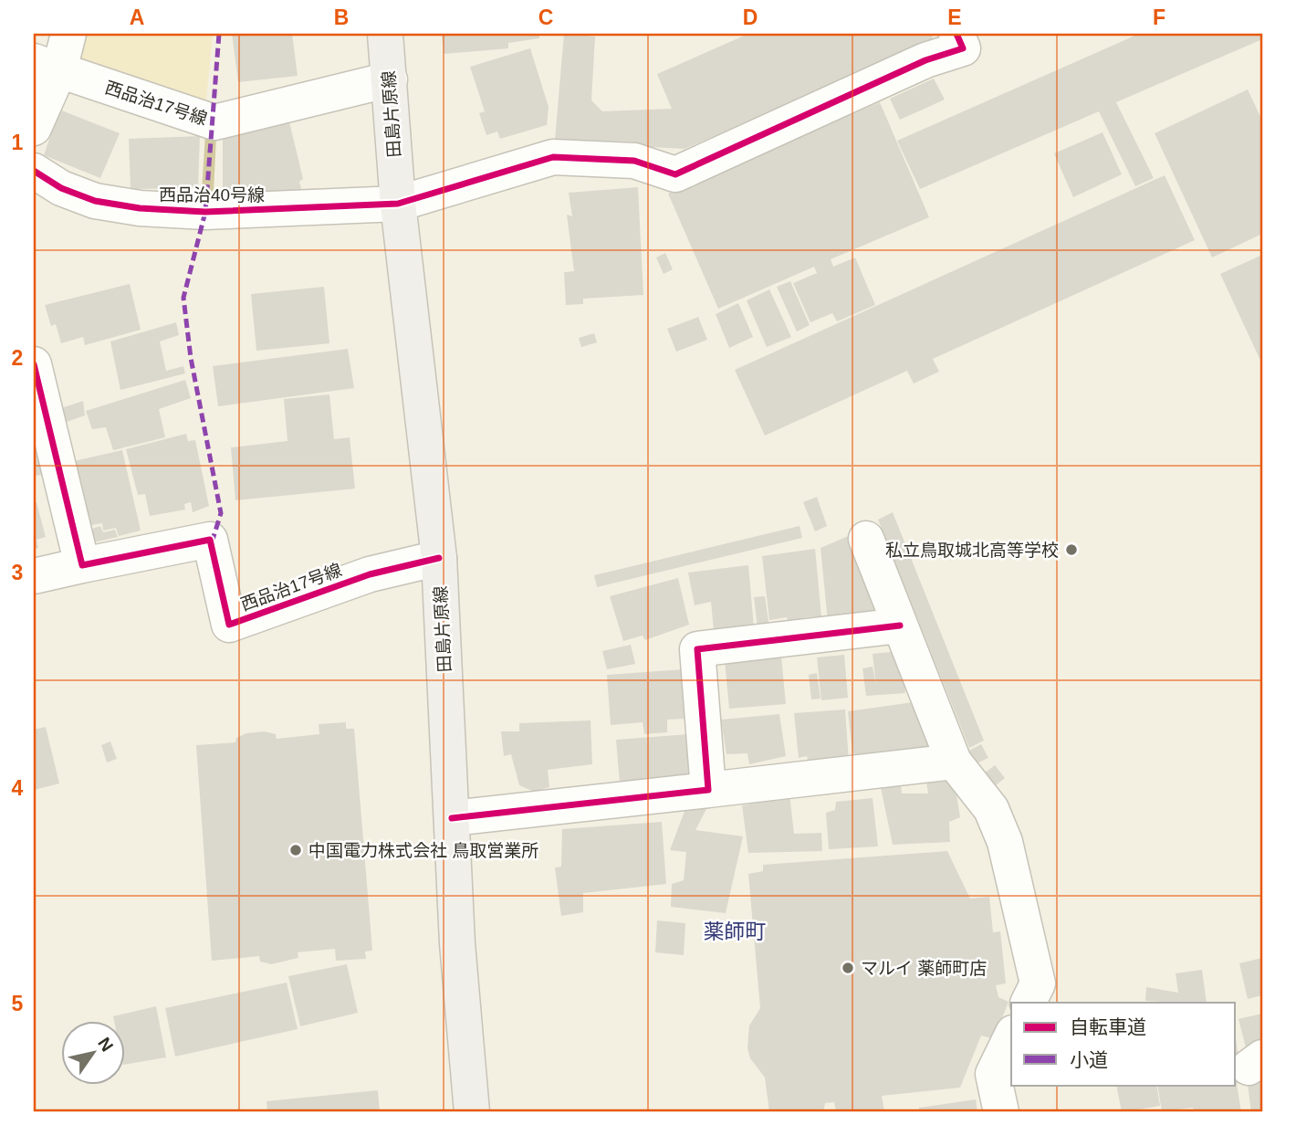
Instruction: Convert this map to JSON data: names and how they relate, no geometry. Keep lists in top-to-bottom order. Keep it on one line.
{"streets":{"main road":["田島片原線"],"street":["西品治17号線","西品治40号線"]},"crossings":[["西品治17号線","田島片原線"],["田島片原線","西品治40号線"]],"districts":["薬師町"],"places":["私立鳥取城北高等学校","中国電力株式会社 鳥取営業所","マルイ 薬師町店"],"legend":["自転車道","小道"],"north":"top right","grid":{"columns":["A","B","C","D","E","F"],"rows":["1","2","3","4","5"]}}
